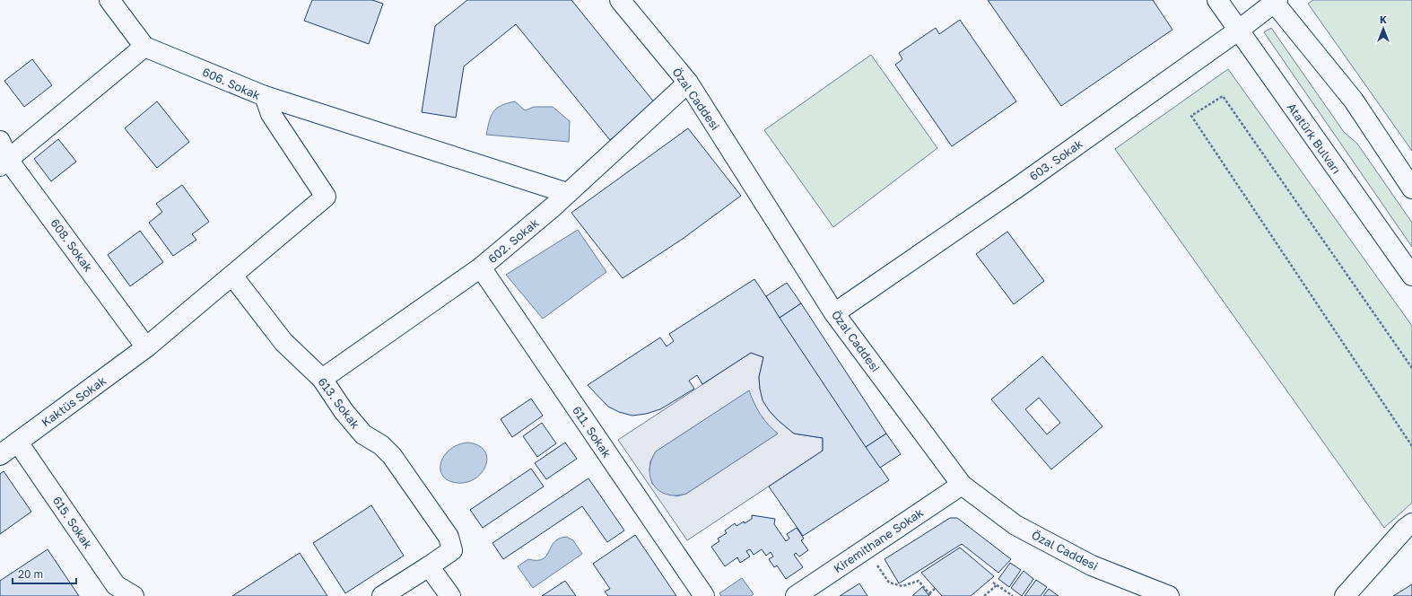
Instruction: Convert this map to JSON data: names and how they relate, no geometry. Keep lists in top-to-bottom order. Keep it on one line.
{"streets":{"street":["606. Sokak","Özal Caddesi","Atatürk Bulvarı","603. Sokak","602. Sokak","608. Sokak","Kaktüs Sokak","613. Sokak","611. Sokak","615. Sokak","Kiremithane Sokak"]},"crossings":[["606. Sokak","Kaktüs Sokak"],["Özal Caddesi","603. Sokak"],["Özal Caddesi","602. Sokak"],["Özal Caddesi","Kiremithane Sokak"],["Atatürk Bulvarı","603. Sokak"],["602. Sokak","613. Sokak"],["602. Sokak","611. Sokak"],["608. Sokak","Kaktüs Sokak"],["Kaktüs Sokak","613. Sokak"],["Kaktüs Sokak","615. Sokak"]],"scale_bar":"20 m","north":"top"}
